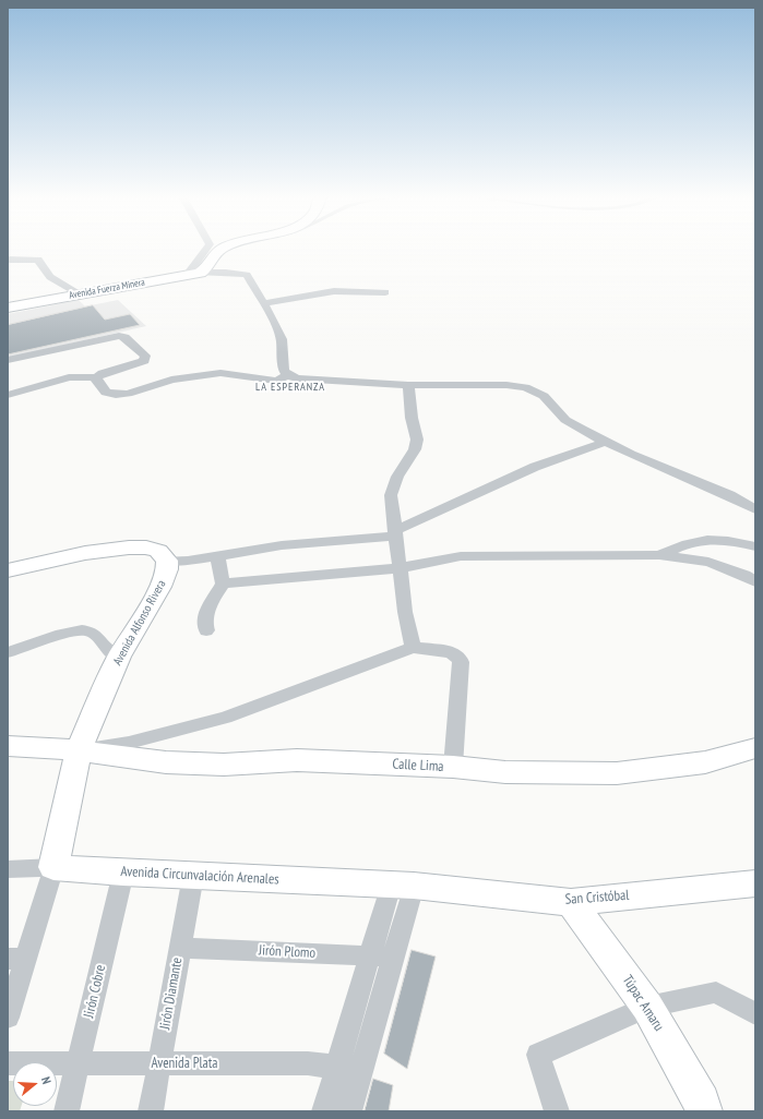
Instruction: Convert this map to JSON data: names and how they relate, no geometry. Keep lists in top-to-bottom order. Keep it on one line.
{"streets":{"street":["Avenida Fuerza Minera","Avenida Alfonso Rivera","Calle Lima","Avenida Circunvalación Arenales","San Cristóbal","Jirón Plomo","Jirón Cobre","Jirón Diamante","Túpac Amaru","Avenida Plata"]},"crossings":[["Avenida Alfonso Rivera","Calle Lima"],["Avenida Alfonso Rivera","Avenida Circunvalación Arenales"],["Avenida Circunvalación Arenales","San Cristóbal"],["Avenida Circunvalación Arenales","Jirón Cobre"],["Avenida Circunvalación Arenales","Jirón Diamante"],["San Cristóbal","Túpac Amaru"],["Jirón Plomo","Jirón Diamante"],["Jirón Cobre","Avenida Plata"],["Jirón Diamante","Avenida Plata"]],"districts":["LA ESPERANZA"],"north":"right"}
